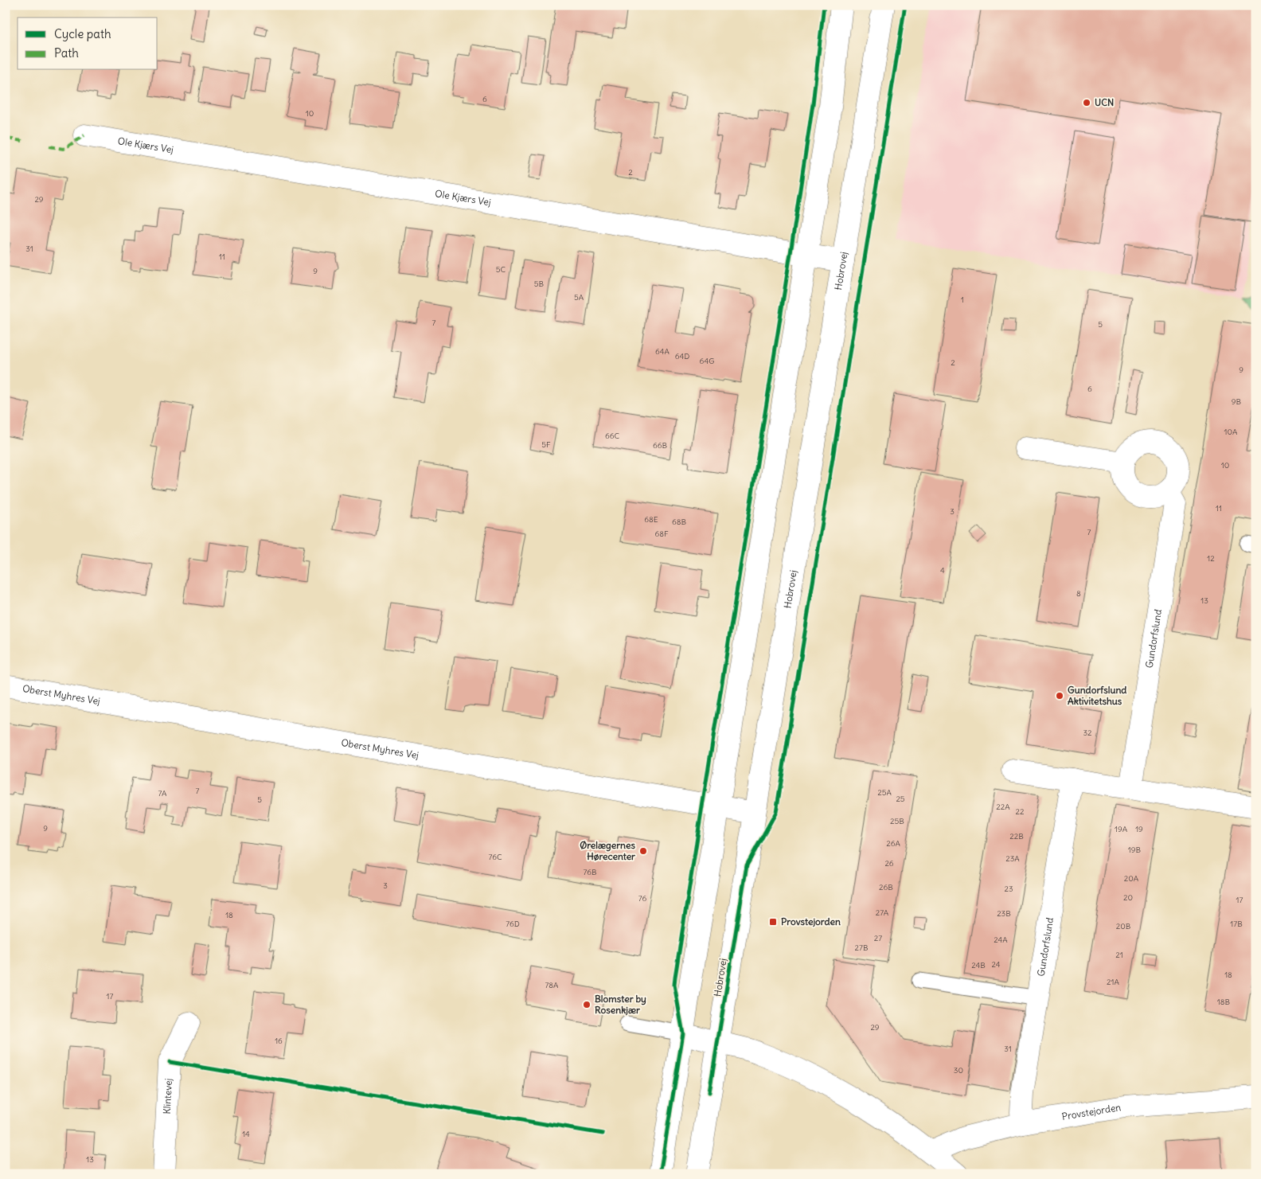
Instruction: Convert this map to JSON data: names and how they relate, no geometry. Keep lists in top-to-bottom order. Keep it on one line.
{"streets":{"street":["Ole Kjærs Vej","Hobrovej","Gundorfslund","Oberst Myhres Vej","Klintevej","Provstejorden"]},"crossings":[["Ole Kjærs Vej","Hobrovej"],["Hobrovej","Oberst Myhres Vej"],["Gundorfslund","Provstejorden"]],"places":{"other":["UCN","Gundorfslund Aktivitetshus","Ørelægernes Hørecenter","Blomster by Rosenkjær"],"transit":["Provstejorden"]},"house_numbers":["6","10","2","29","31","11","5C","9","5B","5A","1","7","5","64A","64D","64G","2","9","6","9B","10A","66C","5F","66B","10","11","3","68E","68B","7","68F","12","4","8","13","32","7","25A","7A","25","5","22A","22","25B","9","19A","19","22B","26A","19B","76C","23A","26","76B","20A","3","26B","23","20","76","17","27A","23B","18","76D","17B","20B","27","24A","27B","21","24","24B","18","21A","78A","17","18B","29","16","31","30","14","13"],"legend":["Cycle path","Path"]}
